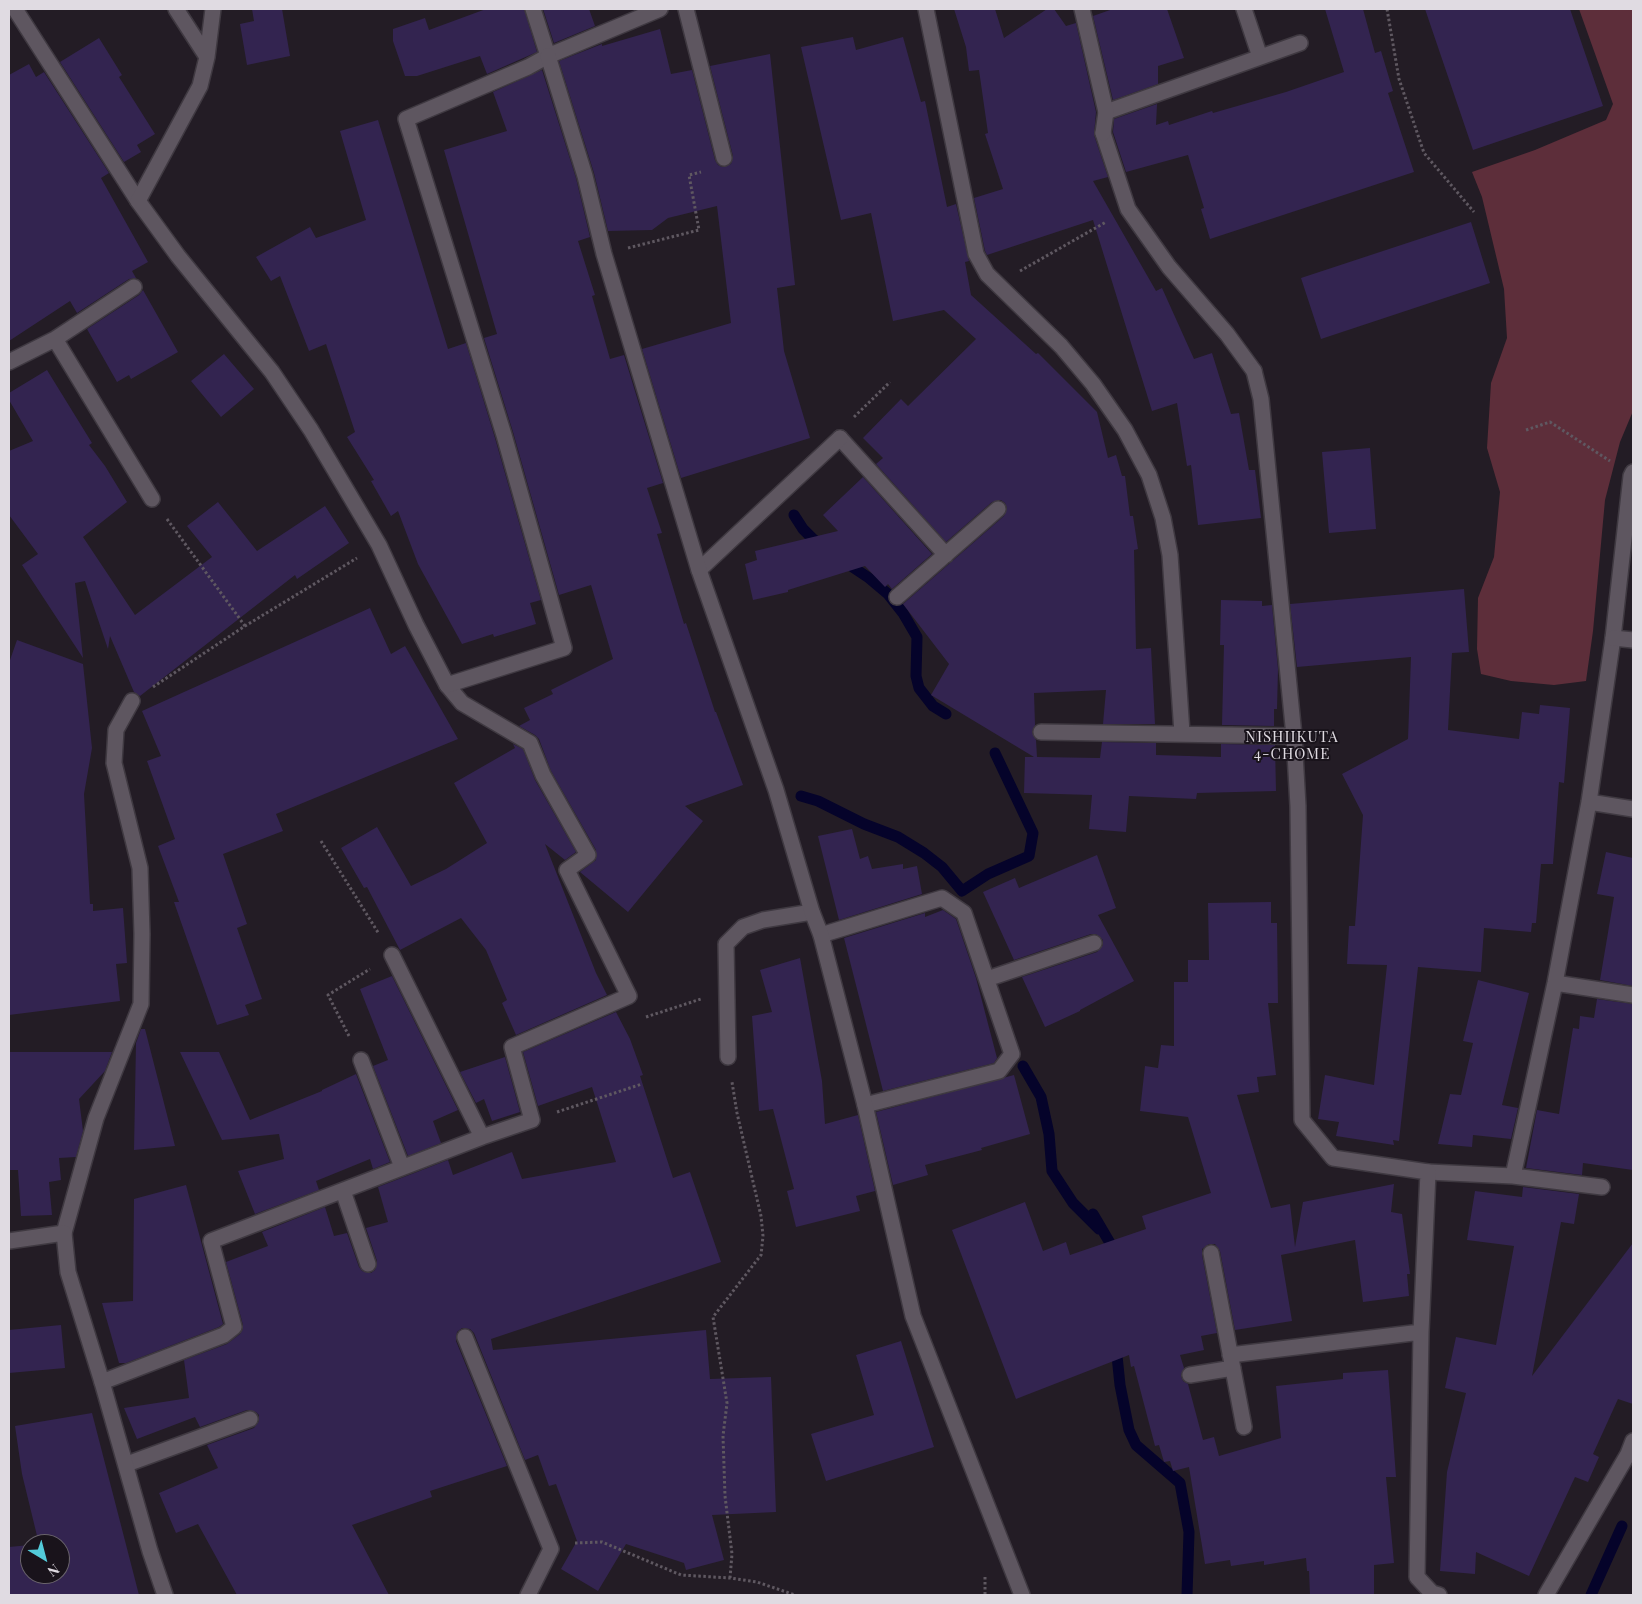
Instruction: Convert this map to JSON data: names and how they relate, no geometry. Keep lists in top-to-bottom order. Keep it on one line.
{"districts":["NISHIIKUTA 4-CHOME"],"north":"bottom right"}
